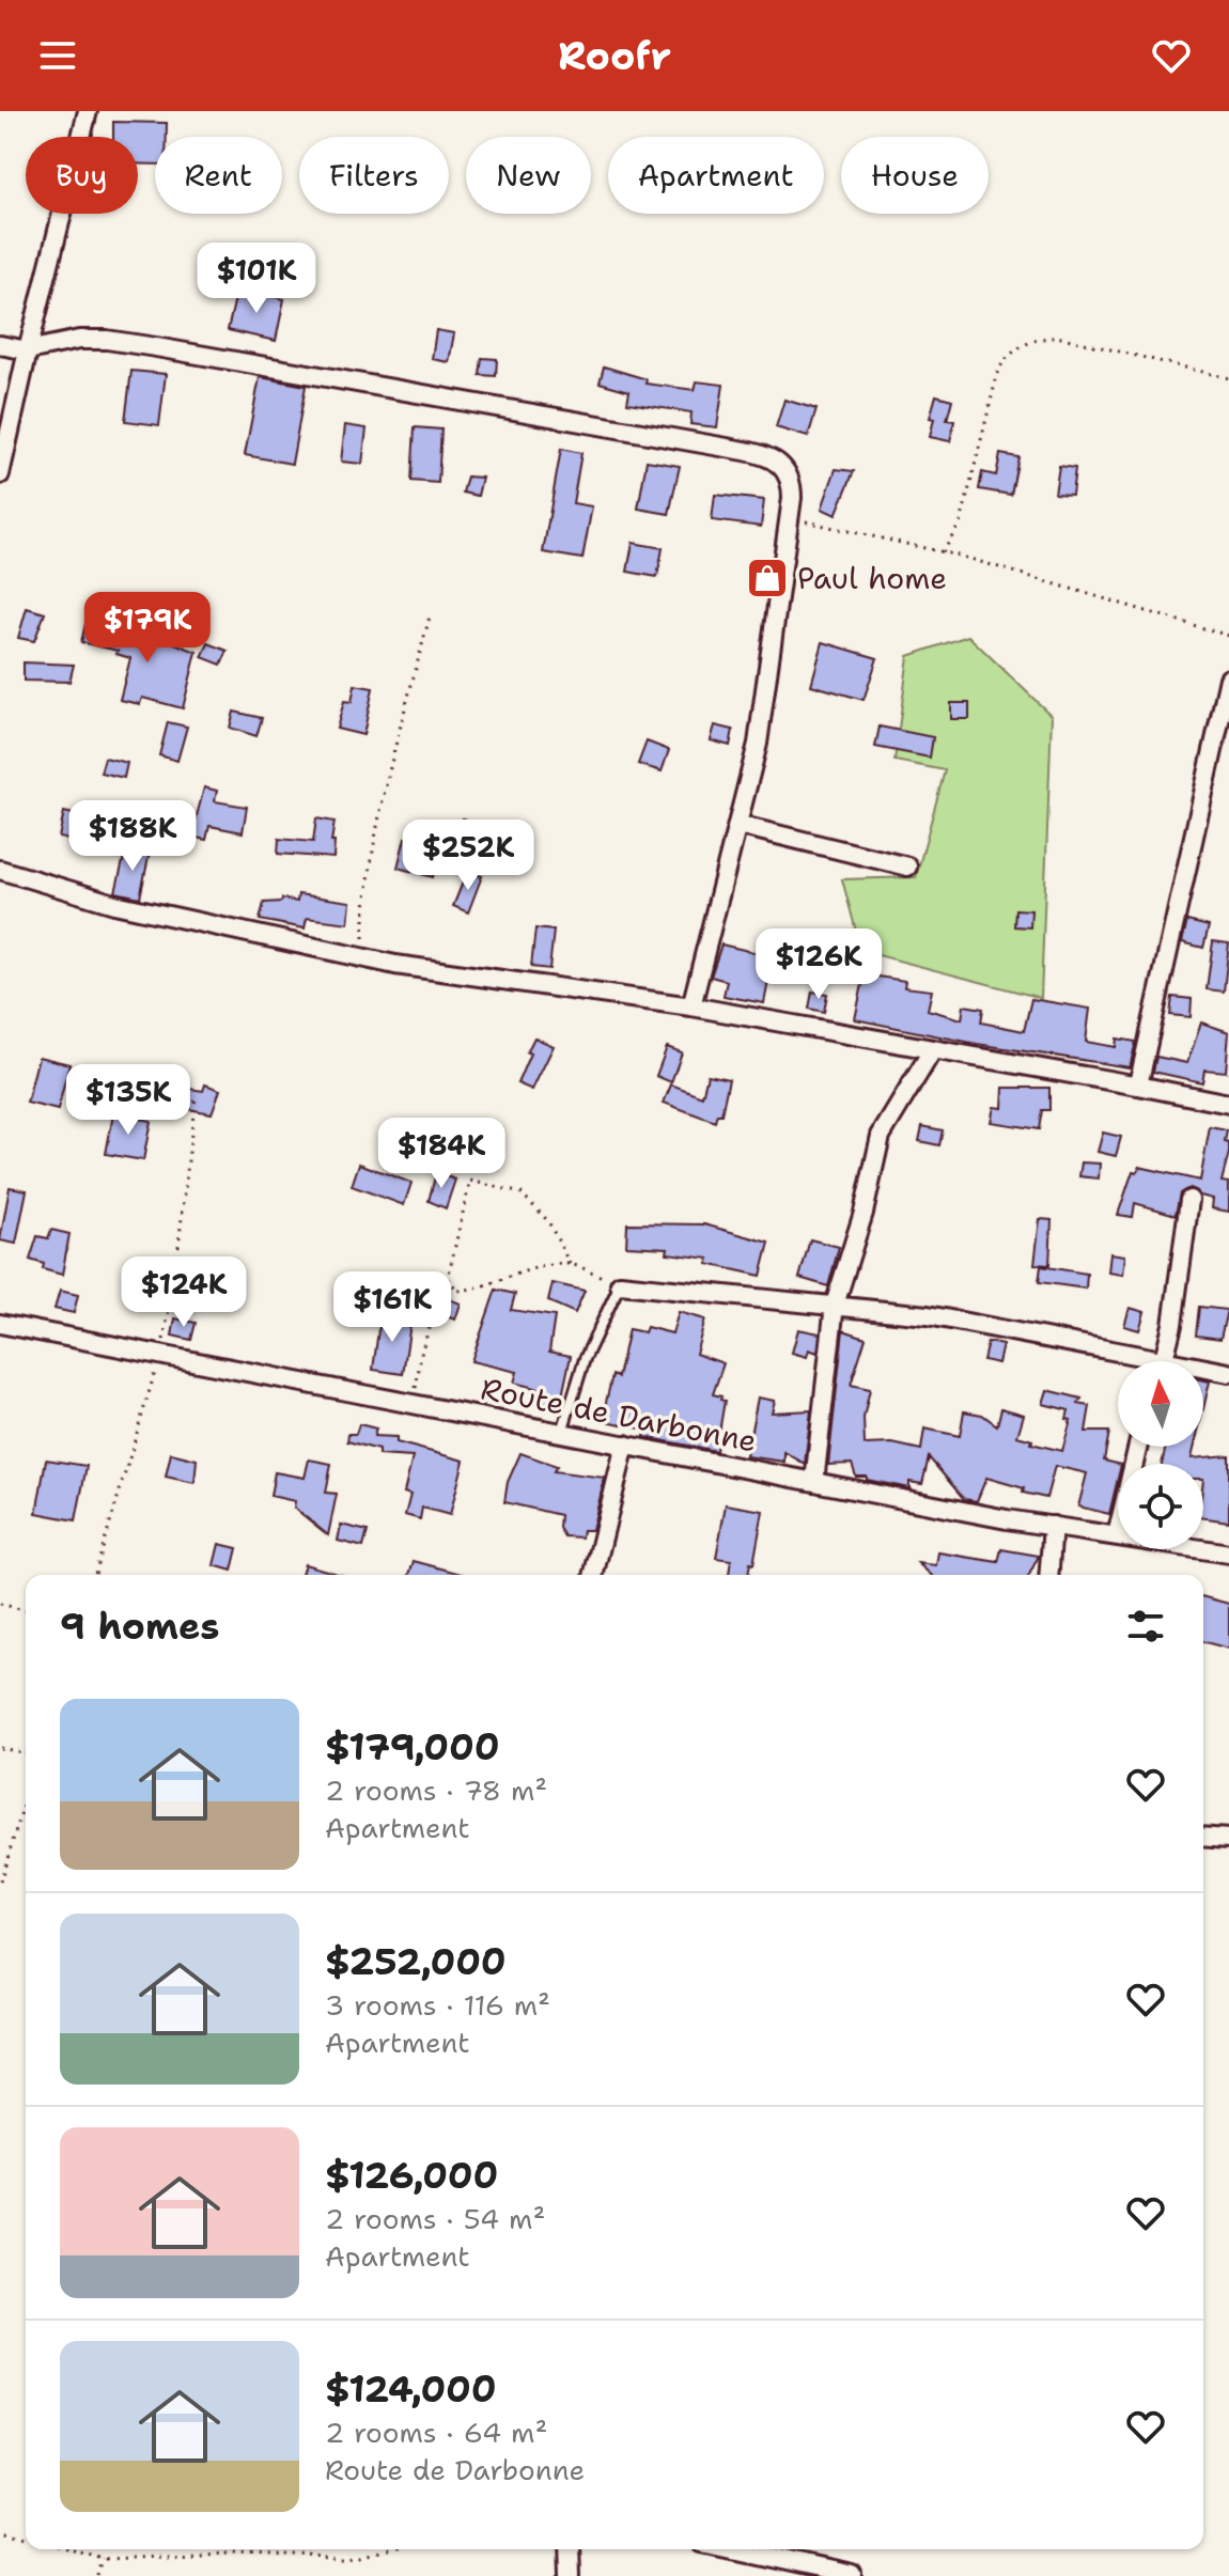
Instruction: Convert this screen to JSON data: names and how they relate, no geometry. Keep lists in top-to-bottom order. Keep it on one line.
{"streets":{"street":["Route de Darbonne"]},"places":{"shop":["Paul home"]},"north":"top","page":{"header":"Roofr","chip":["Buy","Rent","Filters","New","Apartment","House"],"price":["$101K","$179K","$188K","$252K","$126K","$135K","$184K","$124K","$161K"],"heading":"9 homes","list":[{"name":"$179,000","note":"2 rooms · 78 m² · Apartment"},{"name":"$252,000","note":"3 rooms · 116 m² · Apartment"},{"name":"$126,000","note":"2 rooms · 54 m² · Apartment"},{"name":"$124,000","note":"2 rooms · 64 m² · Route de Darbonne"}]}}
